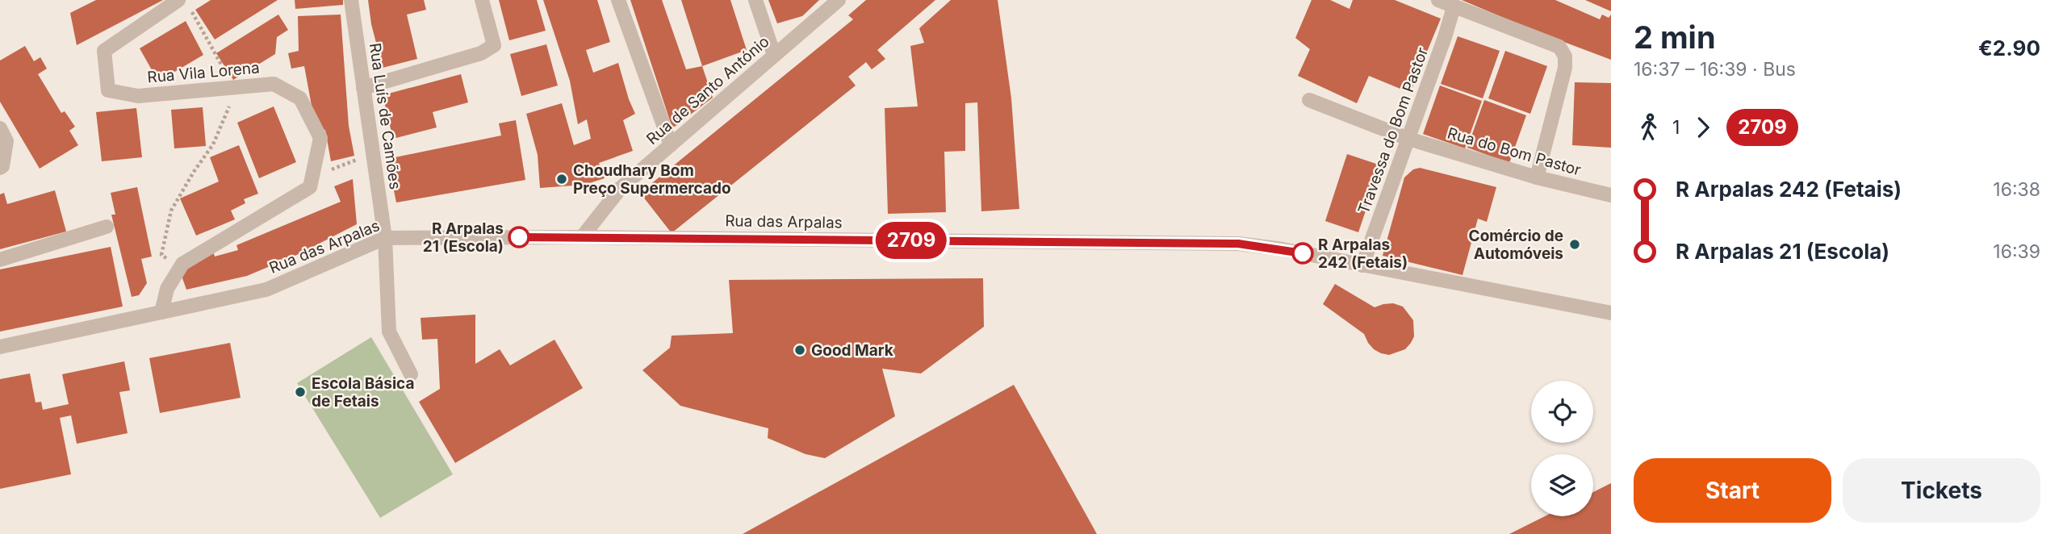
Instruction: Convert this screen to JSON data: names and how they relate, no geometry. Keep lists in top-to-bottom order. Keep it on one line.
{"streets":{"street":["Rua Vila Lorena","Rua de Santo António","Rua Luís de Camões","Travessa do Bom Pastor","Rua do Bom Pastor","Rua das Arpalas"]},"crossings":[["Rua de Santo António","Rua das Arpalas"],["Rua Luís de Camões","Rua das Arpalas"],["Travessa do Bom Pastor","Rua do Bom Pastor"],["Travessa do Bom Pastor","Rua das Arpalas"]],"places":["Choudhary Bom Preço Supermercado","R Arpalas 21 (Escola)","Comércio de Automóveis","R Arpalas 242 (Fetais)","Good Mark","Escola Básica de Fetais"],"lines":["bus line 2709"],"page":{"on_map":"2709","heading":["2 min","16:37 – 16:39 · Bus","€2.90"],"legs":["1","2709"],"list":[{"name":"R Arpalas 242 (Fetais)","value":"16:38"},{"name":"R Arpalas 21 (Escola)","value":"16:39"}],"buttons":["Start","Tickets"]}}
